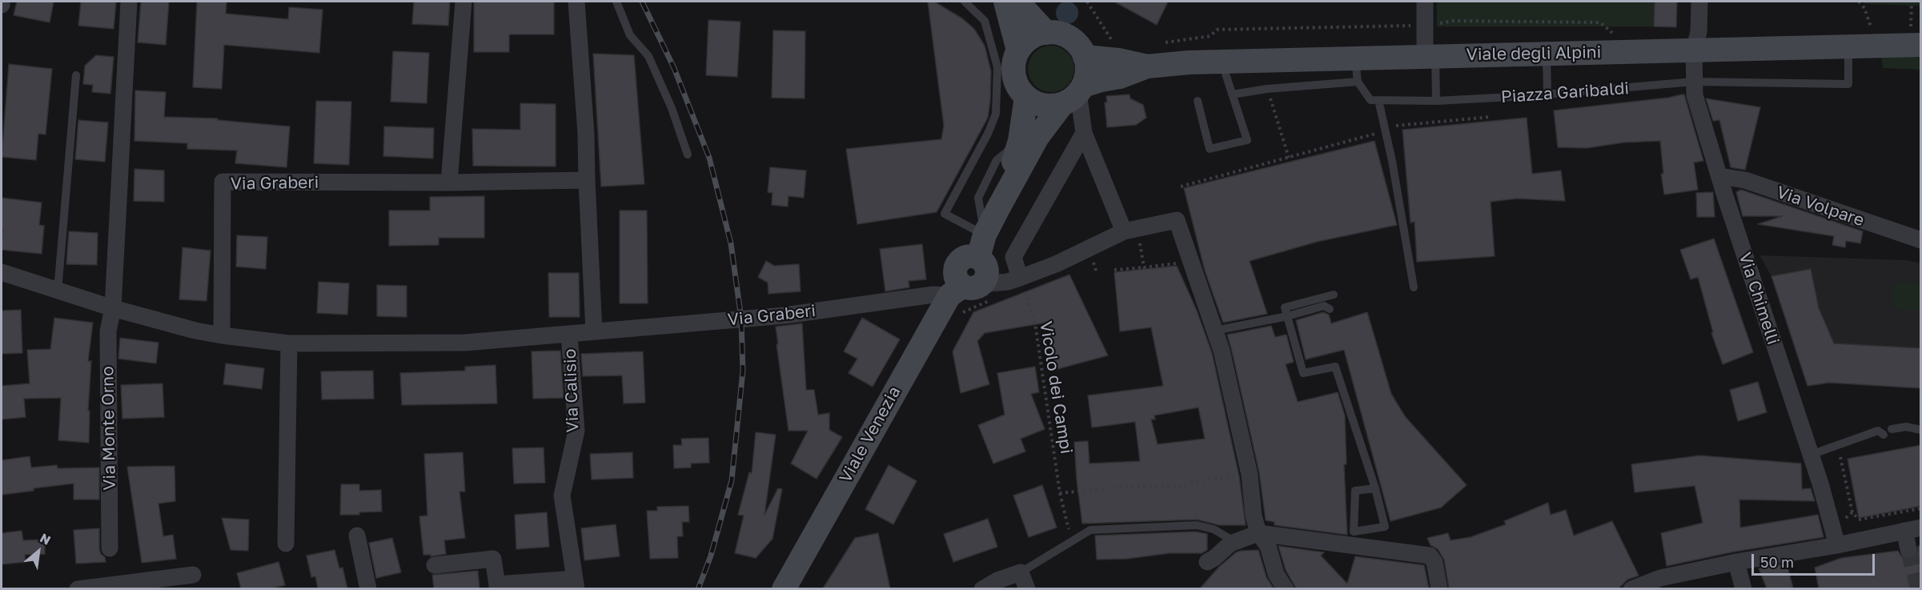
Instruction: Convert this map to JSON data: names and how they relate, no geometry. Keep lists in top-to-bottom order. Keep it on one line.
{"streets":{"main road":["Viale degli Alpini","Viale Venezia"],"street":["Via Graberi","Via Volpare","Via Chimelli","Via Calisio","Via Monte Orno"],"lane":["Piazza Garibaldi"],"path":["Vicolo dei Campi"]},"crossings":[["Viale degli Alpini","Piazza Garibaldi"],["Viale degli Alpini","Via Chimelli"],["Piazza Garibaldi","Via Chimelli"],["Via Graberi","Vicolo dei Campi"],["Via Graberi","Via Calisio"],["Via Graberi","Via Monte Orno"],["Via Graberi","Viale Venezia"],["Via Volpare","Via Chimelli"]],"scale_bar":"50 m","north":"top right"}
